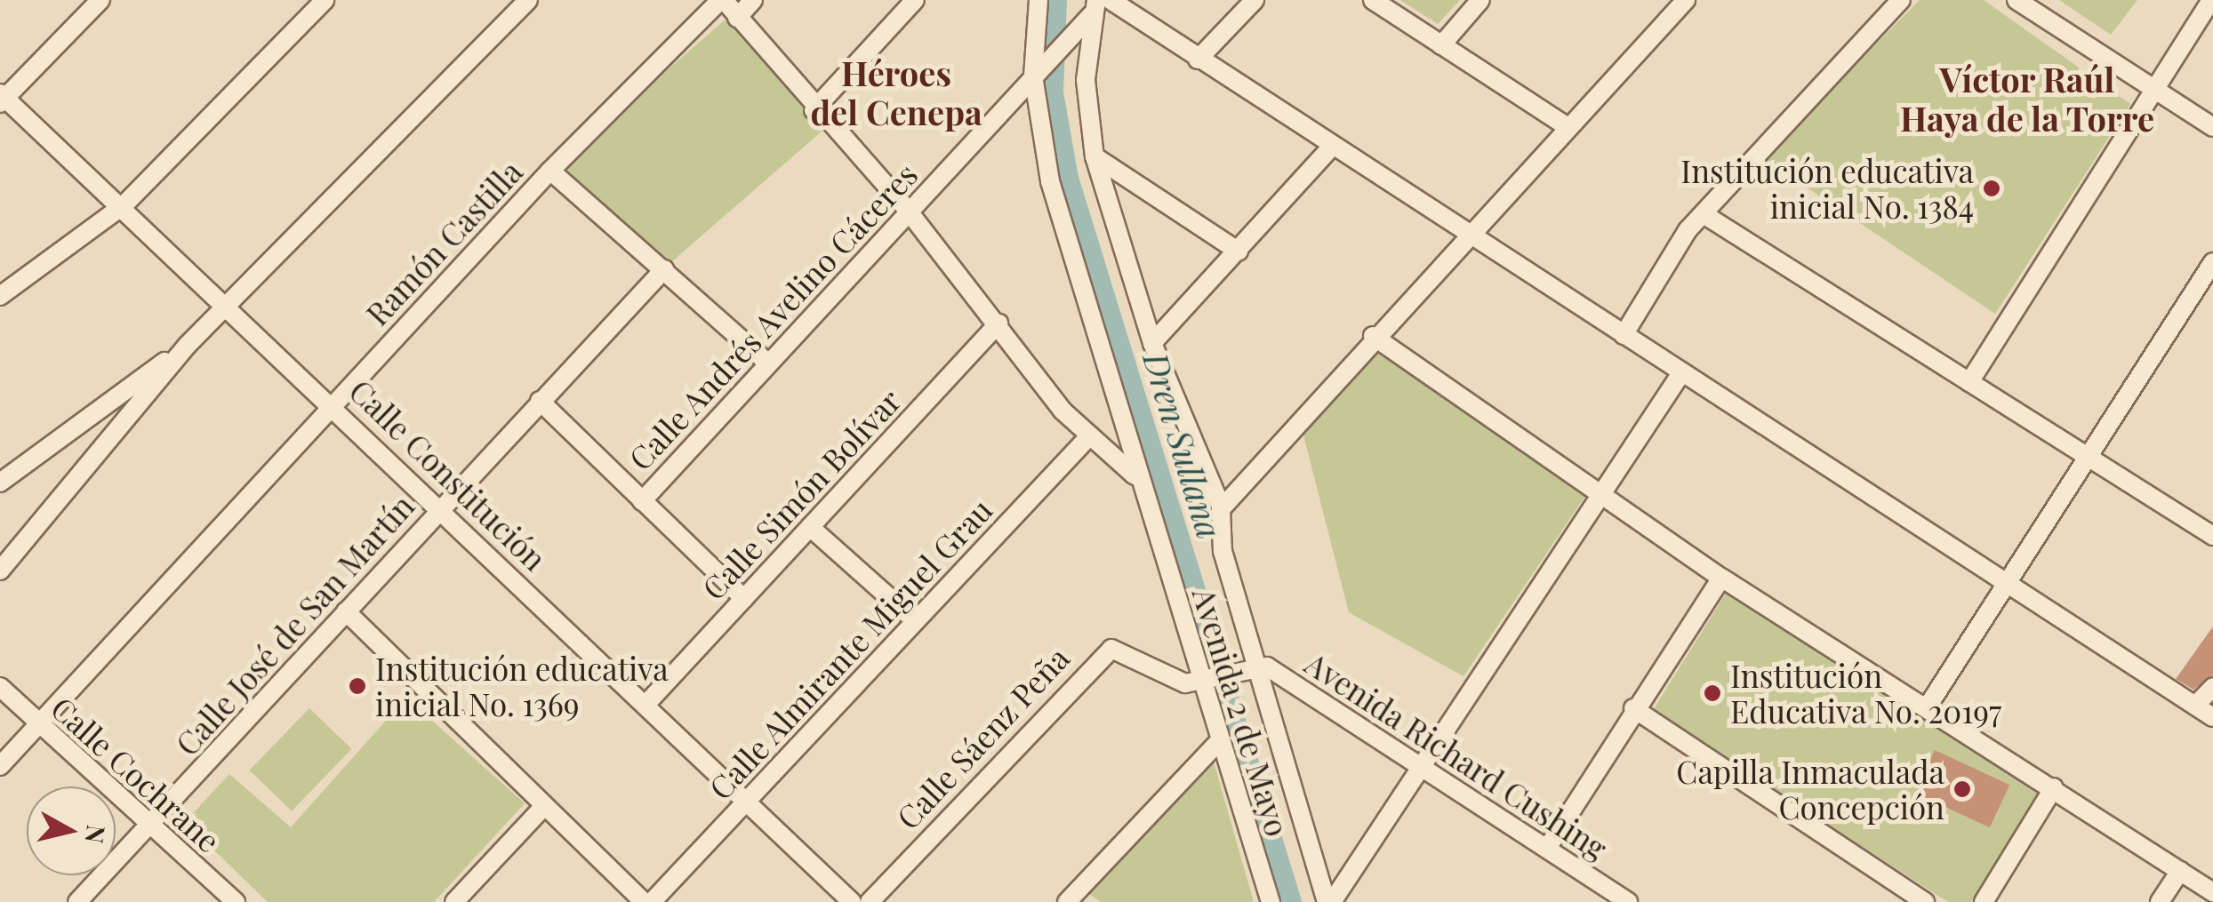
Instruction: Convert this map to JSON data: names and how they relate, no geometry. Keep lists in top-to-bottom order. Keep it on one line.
{"streets":{"street":["Ramón Castilla","Calle Andrés Avelino Cáceres","Calle Constitución","Calle Simón Bolívar","Calle José de San Martín","Calle Almirante Miguel Grau","Avenida 2 de Mayo","Calle Sáenz Peña","Avenida Richard Cushing","Calle Cochrane"]},"crossings":[["Ramón Castilla","Calle Constitución"],["Ramón Castilla","Calle Cochrane"],["Calle Andrés Avelino Cáceres","Avenida 2 de Mayo"],["Calle Constitución","Calle Simón Bolívar"],["Calle Constitución","Calle José de San Martín"],["Calle Constitución","Calle Almirante Miguel Grau"],["Calle José de San Martín","Calle Cochrane"],["Avenida 2 de Mayo","Calle Sáenz Peña"]],"districts":["Héroes del Cenepa","Víctor Raúl Haya de la Torre"],"water":["Dren Sullana"],"places":["Institución educativa inicial No. 1384","Institución educativa inicial No. 1369","Institución Educativa No. 20197","Capilla Inmaculada Concepción"],"north":"right"}
